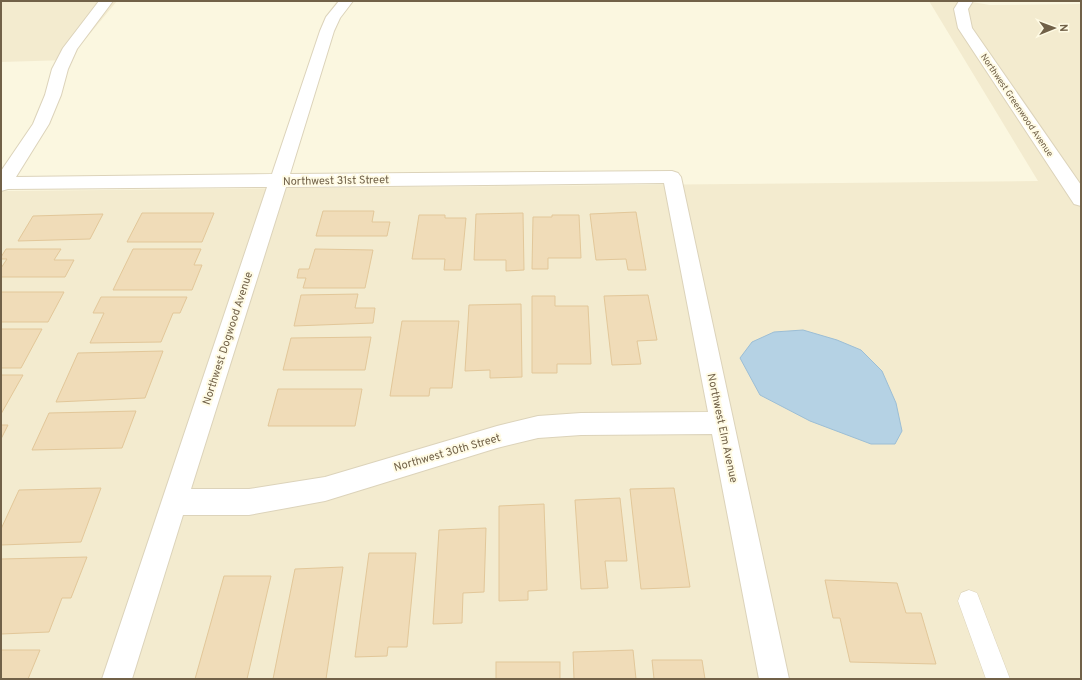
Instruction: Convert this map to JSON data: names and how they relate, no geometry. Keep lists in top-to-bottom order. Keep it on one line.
{"streets":{"street":["Northwest Greenwood Avenue","Northwest 31st Street","Northwest Dogwood Avenue","Northwest Elm Avenue","Northwest 30th Street"]},"crossings":[["Northwest 31st Street","Northwest Dogwood Avenue"],["Northwest 31st Street","Northwest Elm Avenue"],["Northwest Dogwood Avenue","Northwest 30th Street"],["Northwest Elm Avenue","Northwest 30th Street"]],"north":"right"}
